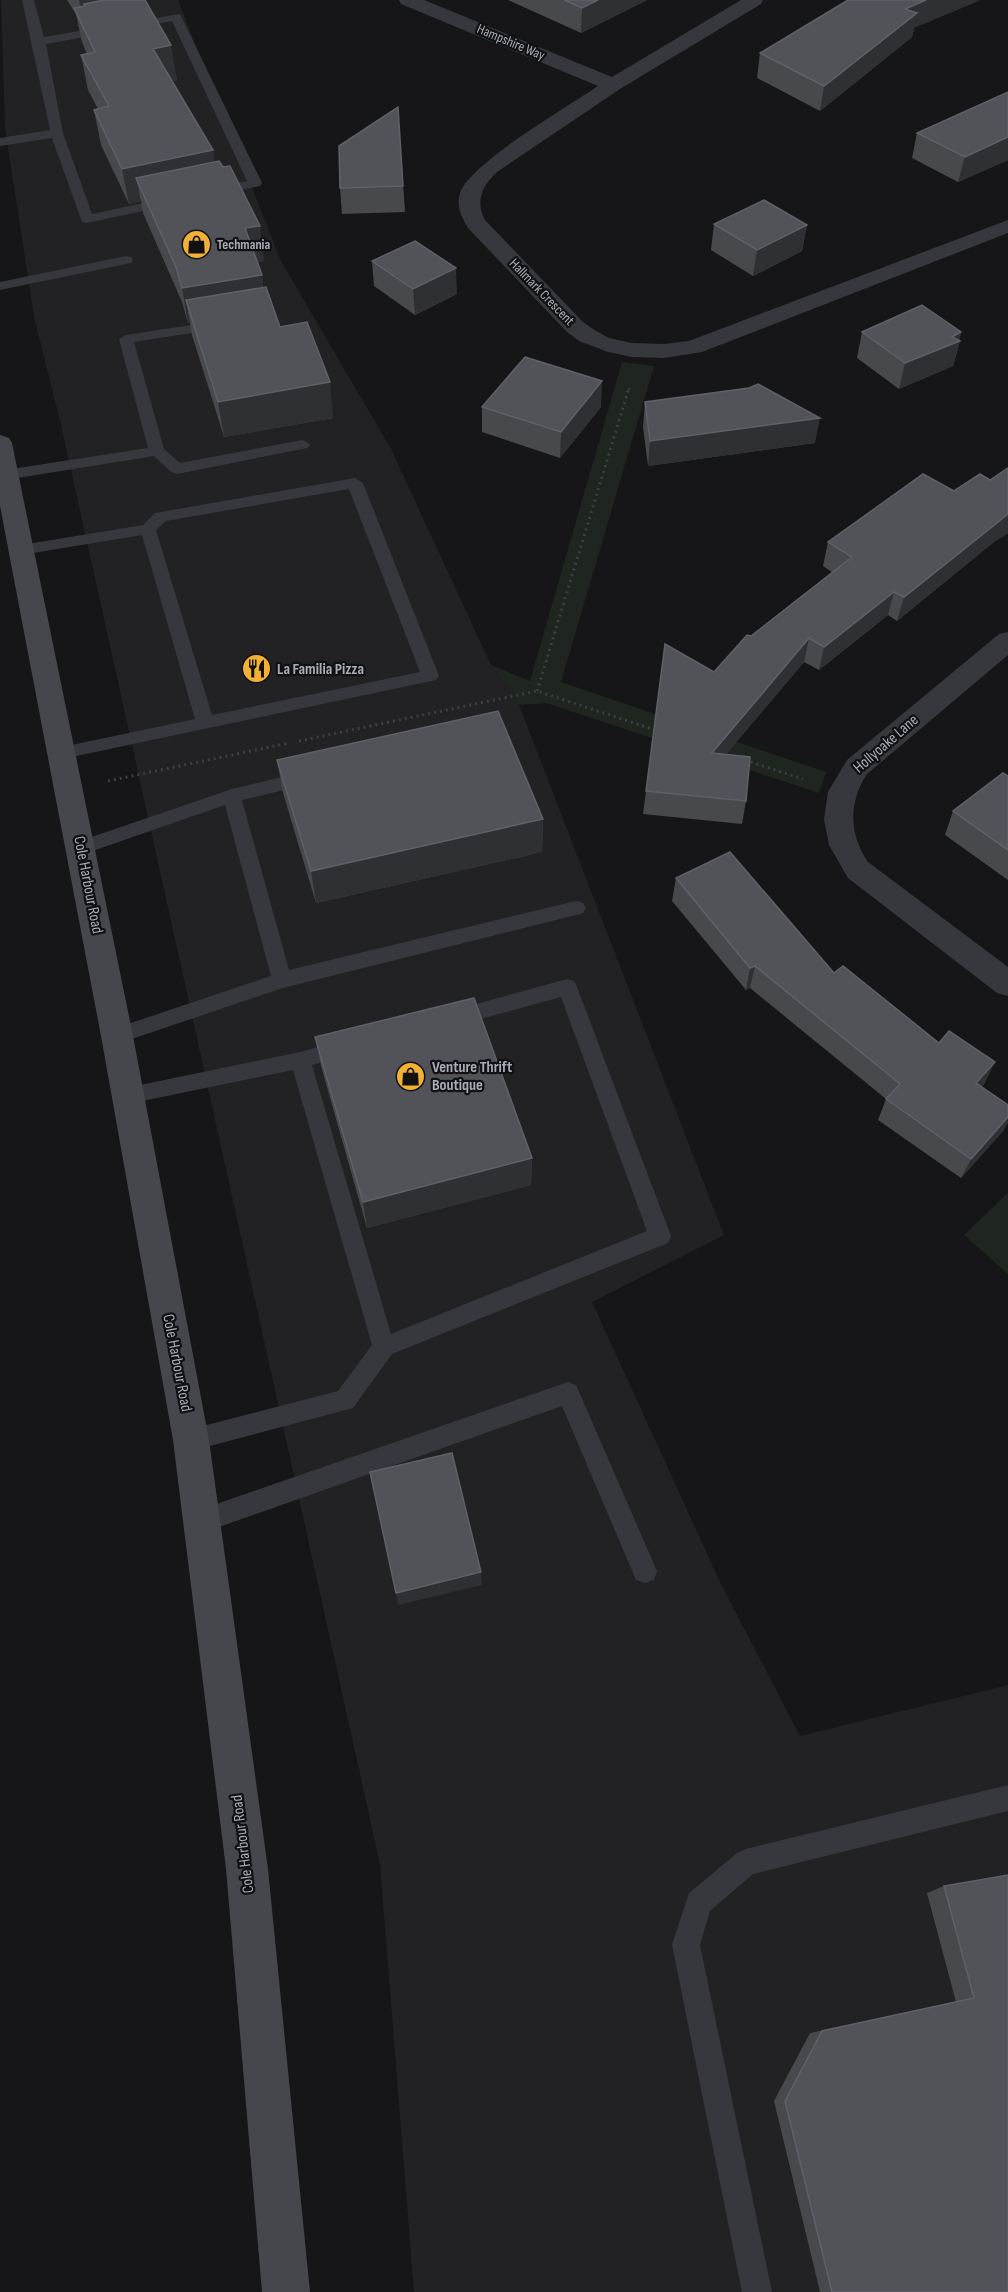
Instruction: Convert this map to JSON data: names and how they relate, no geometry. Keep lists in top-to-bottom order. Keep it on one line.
{"streets":{"main road":["Cole Harbour Road"],"street":["Hampshire Way","Hallmark Crescent","Hollyoake Lane"]},"crossings":[["Hampshire Way","Hallmark Crescent"]],"places":{"shop":["Techmania","Venture Thrift Boutique"],"restaurant":["La Familia Pizza"]}}
